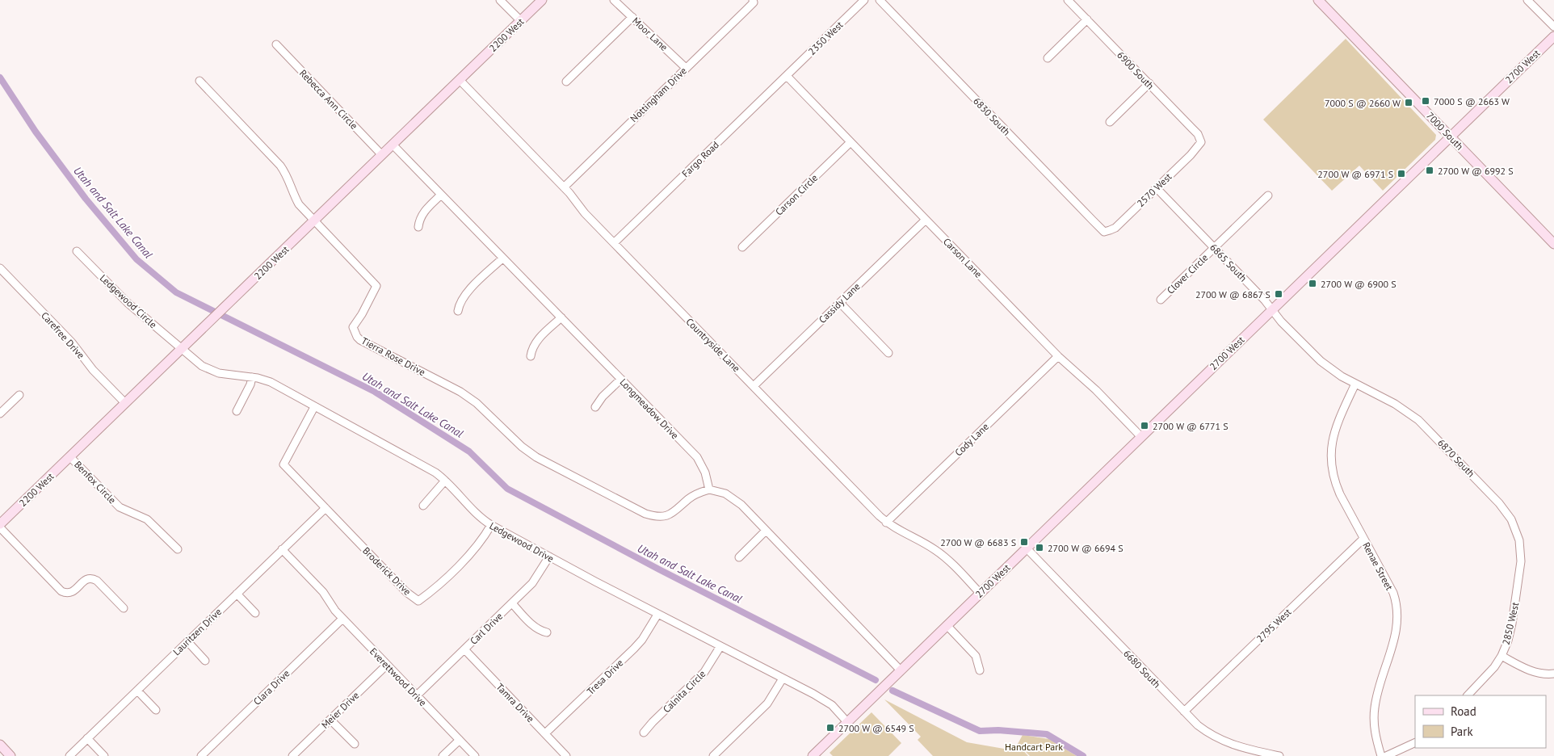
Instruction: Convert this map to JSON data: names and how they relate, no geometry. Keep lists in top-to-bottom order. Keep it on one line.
{"streets":{"main road":["2200 West","2700 West","7000 South"],"street":["Moor Lane","2350 West","6900 South","Nottingham Drive","Rebecca Ann Circle","6830 South","Fargo Road","2570 West","Carson Circle","Carson Lane","6865 South","Clover Circle","Ledgewood Circle","Cassidy Lane","Carefree Drive","Countryside Lane","Tierra Rose Drive","Longmeadow Drive","Cody Lane","6870 South","Benfox Circle","Ledgewood Drive","Renae Street","Broderick Drive","2850 West","2795 West","Carl Drive","Lauritzen Drive","6680 South","Everettwood Drive","Tresa Drive","Clara Drive","Calnita Circle","Tamra Drive","Meier Drive"]},"crossings":[["Moor Lane","Nottingham Drive"],["2200 West","Rebecca Ann Circle"],["2200 West","Ledgewood Circle"],["2200 West","Carefree Drive"],["2200 West","Countryside Lane"],["2200 West","Tierra Rose Drive"],["2200 West","Longmeadow Drive"],["2200 West","Benfox Circle"],["2200 West","Ledgewood Drive"],["2350 West","Fargo Road"],["2350 West","Carson Lane"],["2700 West","7000 South"],["2700 West","Carson Lane"],["2700 West","6865 South"],["2700 West","Countryside Lane"],["2700 West","Ledgewood Drive"],["2700 West","6680 South"],["6900 South","2570 West"],["Nottingham Drive","Countryside Lane"],["6830 South","2570 West"],["Fargo Road","Carson Lane"],["Fargo Road","Countryside Lane"],["2570 West","6865 South"],["Carson Circle","Carson Lane"],["Carson Lane","Cassidy Lane"],["Carson Lane","Cody Lane"],["6865 South","Clover Circle"],["6865 South","6870 South"],["6865 South","Renae Street"],["Ledgewood Circle","Ledgewood Drive"],["Cassidy Lane","Countryside Lane"],["Countryside Lane","Cody Lane"],["Tierra Rose Drive","Longmeadow Drive"],["6870 South","Renae Street"],["6870 South","2850 West"],["Ledgewood Drive","Broderick Drive"],["Ledgewood Drive","Carl Drive"],["Ledgewood Drive","Tresa Drive"],["Ledgewood Drive","Calnita Circle"],["Renae Street","2795 West"],["Broderick Drive","Lauritzen Drive"],["2795 West","6680 South"],["Carl Drive","Everettwood Drive"],["Carl Drive","Tamra Drive"],["Lauritzen Drive","Everettwood Drive"],["Everettwood Drive","Clara Drive"],["Everettwood Drive","Meier Drive"],["Tresa Drive","Tamra Drive"]],"water":["Utah and Salt Lake Canal"],"parks":["Handcart Park"],"places":{"transit":["7000 S @ 2663 W","7000 S @ 2660 W","2700 W @ 6992 S","2700 W @ 6971 S","2700 W @ 6900 S","2700 W @ 6867 S","2700 W @ 6771 S","2700 W @ 6683 S","2700 W @ 6694 S","2700 W @ 6549 S"]},"legend":["Road","Park"]}
